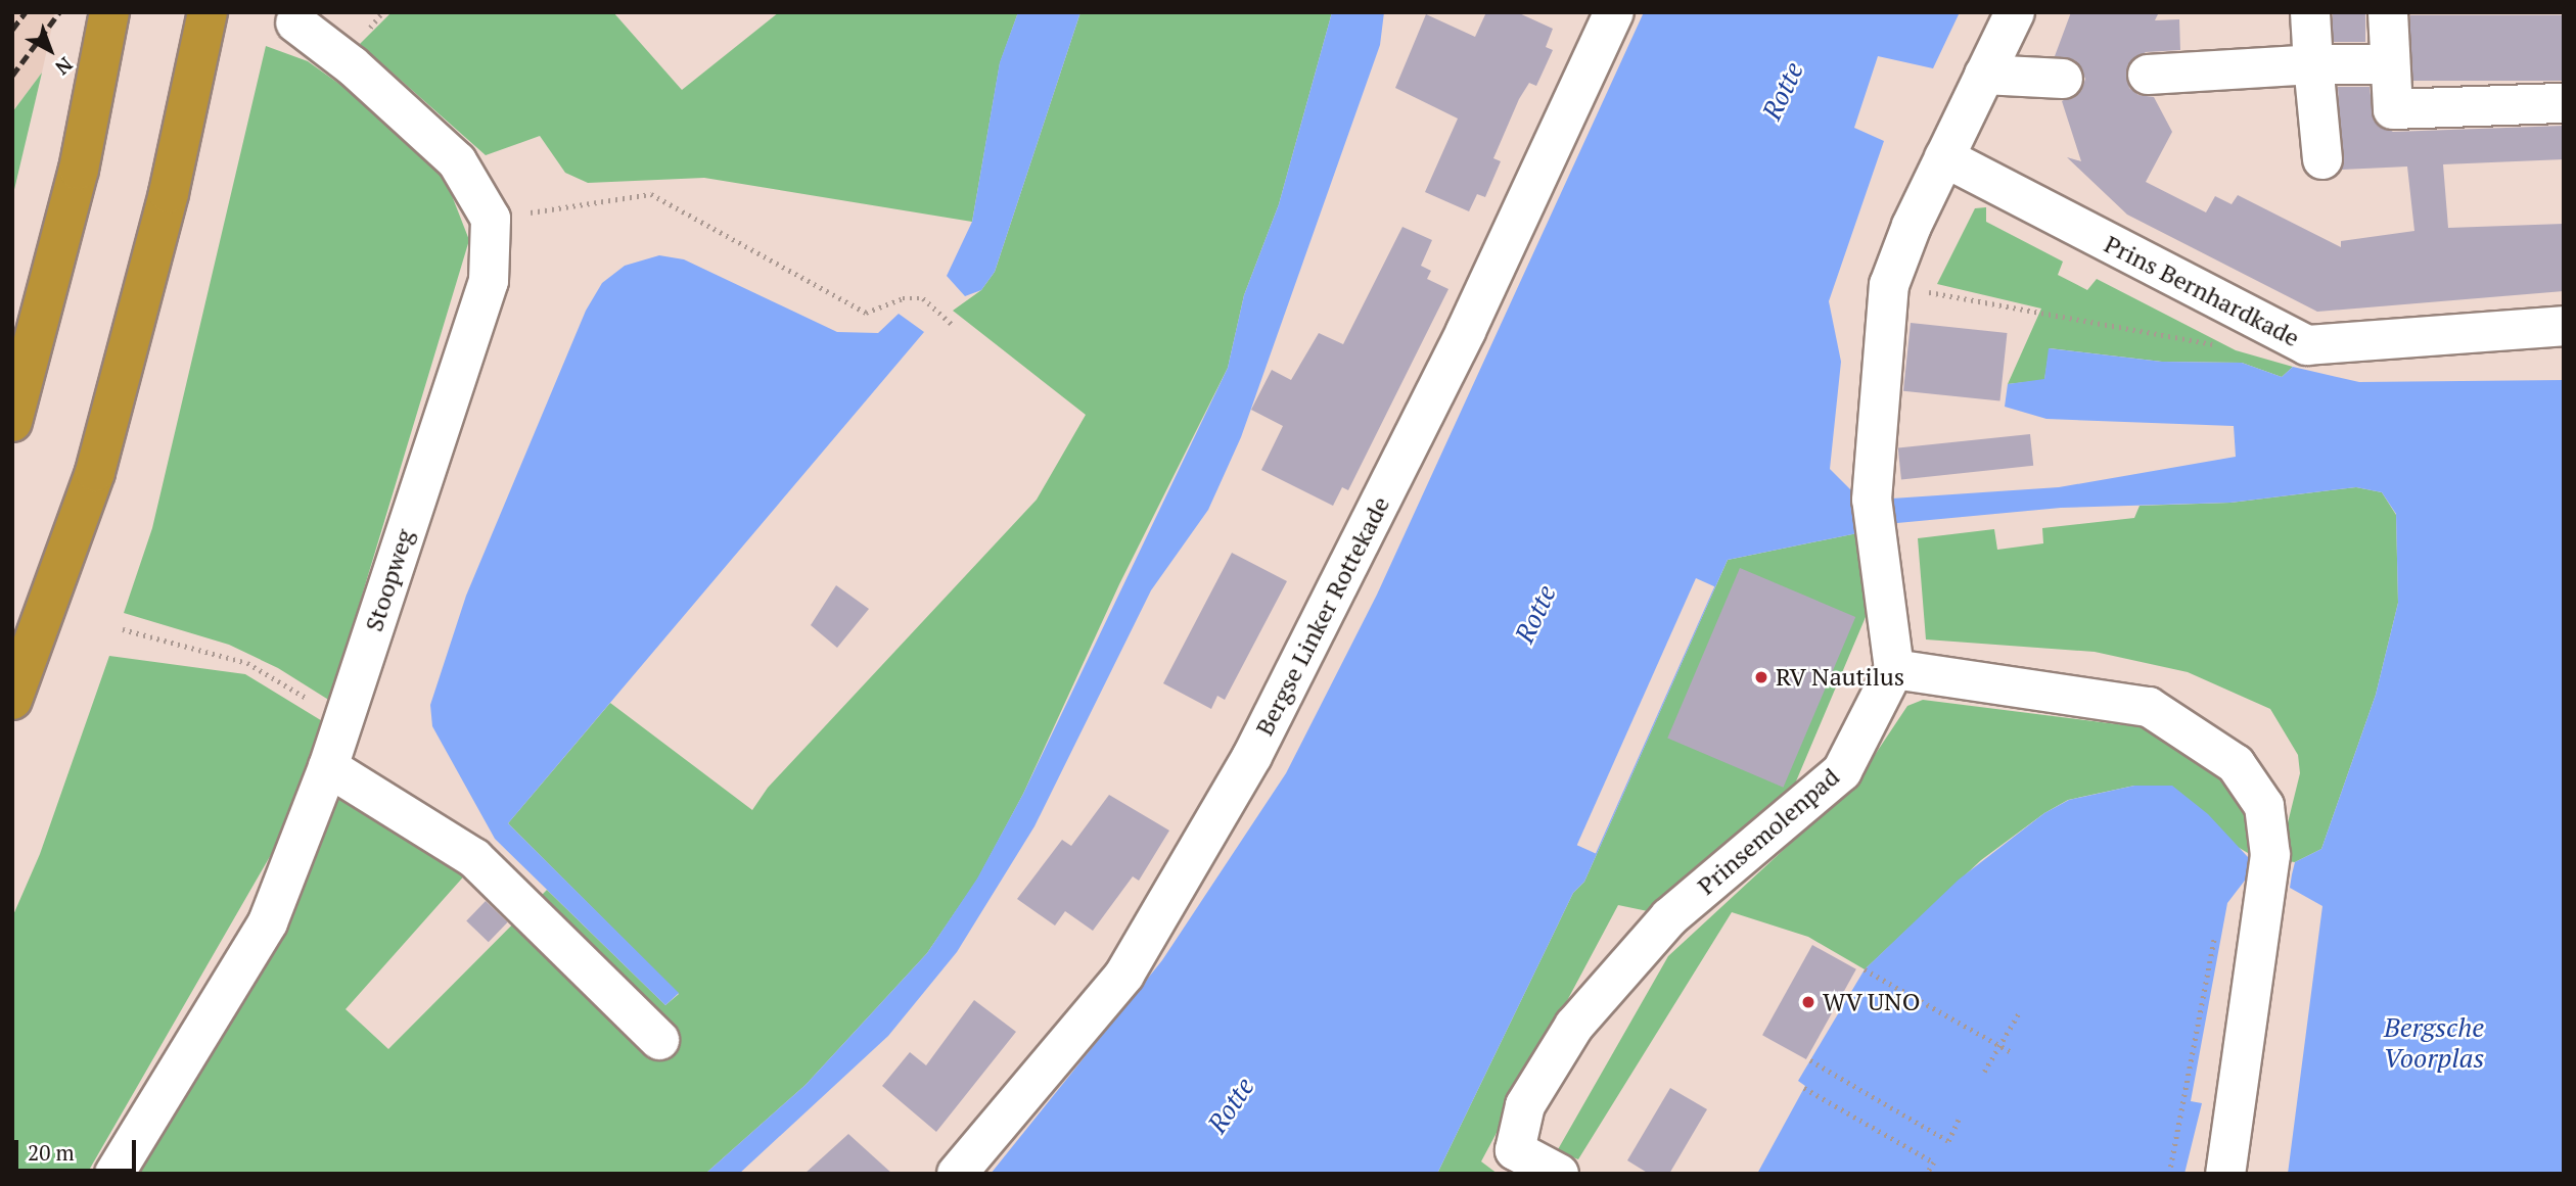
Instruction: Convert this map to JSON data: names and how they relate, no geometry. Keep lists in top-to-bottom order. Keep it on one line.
{"streets":{"street":["Prins Bernhardkade","Stoopweg","Bergse Linker Rottekade","Prinsemolenpad"]},"water":["Rotte","Bergsche Voorplas"],"places":["RV Nautilus","WV UNO"],"scale_bar":"20 m","north":"bottom right"}
